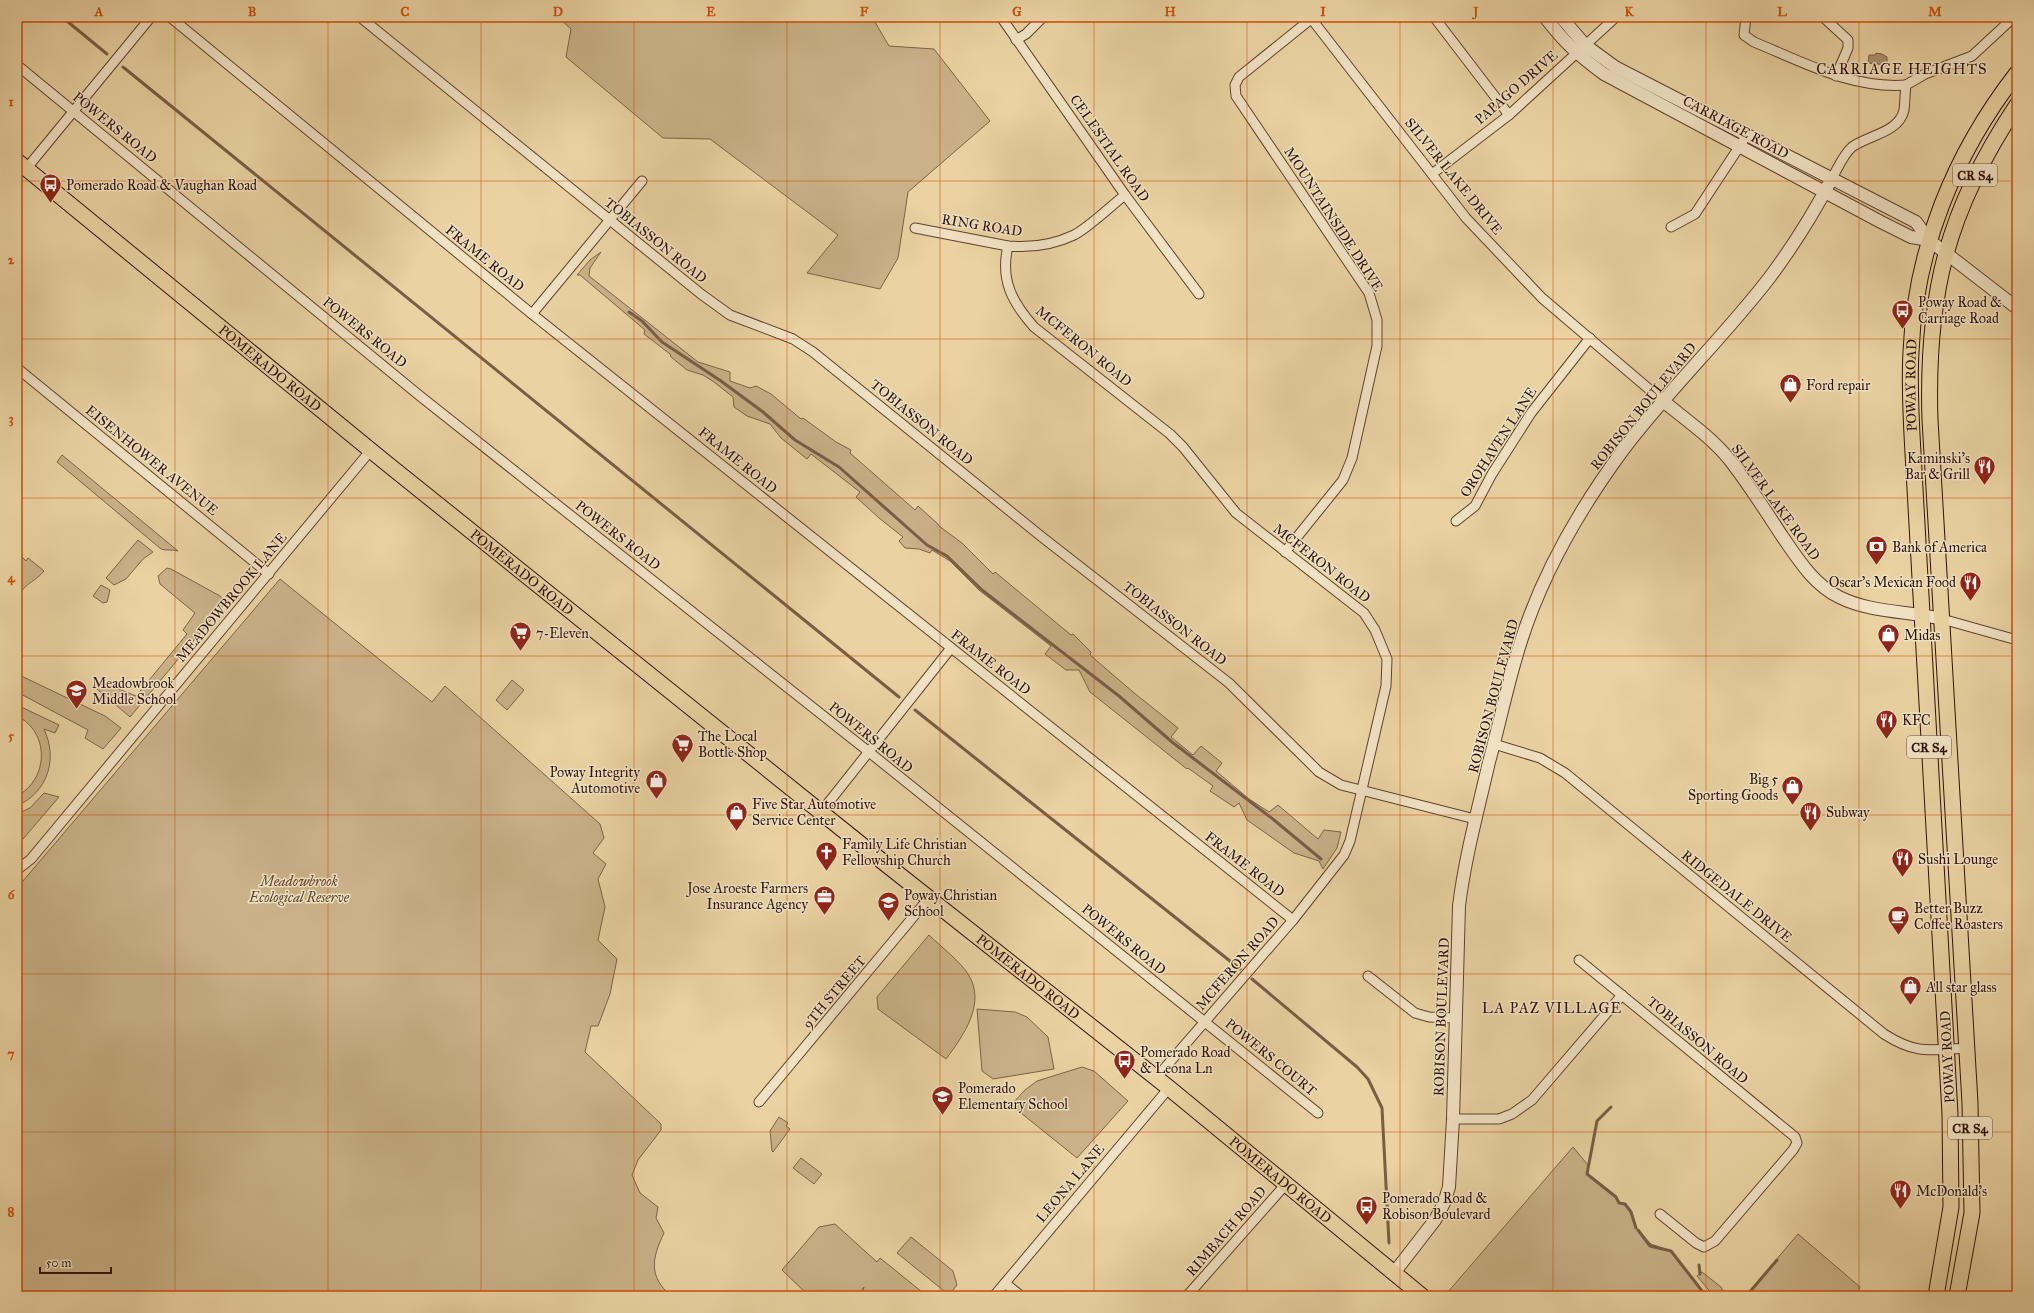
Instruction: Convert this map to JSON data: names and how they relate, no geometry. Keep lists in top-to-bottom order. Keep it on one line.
{"streets":{"main road":["CR S4","POMERADO ROAD","POWAY ROAD"],"street":["PAPAGO DRIVE","POWERS ROAD","CARRIAGE ROAD","CELESTIAL ROAD","SILVER LAKE DRIVE","MOUNTAINSIDE DRIVE","RING ROAD","TOBIASSON ROAD","FRAME ROAD","MCFERON ROAD","ROBISON BOULEVARD","OROHAVEN LANE","EISENHOWER AVENUE","SILVER LAKE ROAD","MEADOWBROOK LANE","RIDGEDALE DRIVE","9TH STREET","POWERS COURT","LEONA LANE","RIMBACH ROAD"]},"crossings":[["PAPAGO DRIVE","CARRIAGE ROAD"],["PAPAGO DRIVE","SILVER LAKE DRIVE"],["POWERS ROAD","MCFERON ROAD"],["POWERS ROAD","POWERS COURT"],["CARRIAGE ROAD","POWAY ROAD"],["CARRIAGE ROAD","ROBISON BOULEVARD"],["CELESTIAL ROAD","RING ROAD"],["SILVER LAKE DRIVE","MOUNTAINSIDE DRIVE"],["SILVER LAKE DRIVE","ROBISON BOULEVARD"],["SILVER LAKE DRIVE","OROHAVEN LANE"],["SILVER LAKE DRIVE","SILVER LAKE ROAD"],["MOUNTAINSIDE DRIVE","MCFERON ROAD"],["RING ROAD","MCFERON ROAD"],["TOBIASSON ROAD","MCFERON ROAD"],["TOBIASSON ROAD","ROBISON BOULEVARD"],["FRAME ROAD","MCFERON ROAD"],["MCFERON ROAD","POMERADO ROAD"],["MCFERON ROAD","POWERS COURT"],["POMERADO ROAD","ROBISON BOULEVARD"],["POMERADO ROAD","MEADOWBROOK LANE"],["POMERADO ROAD","9TH STREET"],["POMERADO ROAD","LEONA LANE"],["POMERADO ROAD","RIMBACH ROAD"],["POWAY ROAD","SILVER LAKE ROAD"],["POWAY ROAD","RIDGEDALE DRIVE"],["ROBISON BOULEVARD","SILVER LAKE ROAD"],["ROBISON BOULEVARD","RIDGEDALE DRIVE"],["EISENHOWER AVENUE","MEADOWBROOK LANE"]],"districts":["CARRIAGE HEIGHTS","LA PAZ VILLAGE"],"parks":["Meadowbrook Ecological Reserve"],"places":{"bus stop":["Pomerado Road & Vaughan Road","Poway Road & Carriage Road","Pomerado Road & Leona Ln","Pomerado Road & Robison Boulevard"],"shop":["Ford repair","Midas","Poway Integrity Automotive","Big 5 Sporting Goods","Five Star Automotive Service Center","All star glass"],"restaurant":["Kaminski's Bar & Grill","Oscar's Mexican Food","KFC","Subway","Sushi Lounge","McDonald's"],"bank":["Bank of America"],"supermarket":["7-Eleven","The Local Bottle Shop"],"school or university":["Meadowbrook Middle School","Poway Christian School","Pomerado Elementary School"],"church":["Family Life Christian Fellowship Church"],"office":["Jose Aroeste Farmers Insurance Agency"],"cafe":["Better Buzz Coffee Roasters"]},"scale_bar":"50 m","grid":{"columns":["A","B","C","D","E","F","G","H","I","J","K","L","M"],"rows":["1","2","3","4","5","6","7","8"]}}
